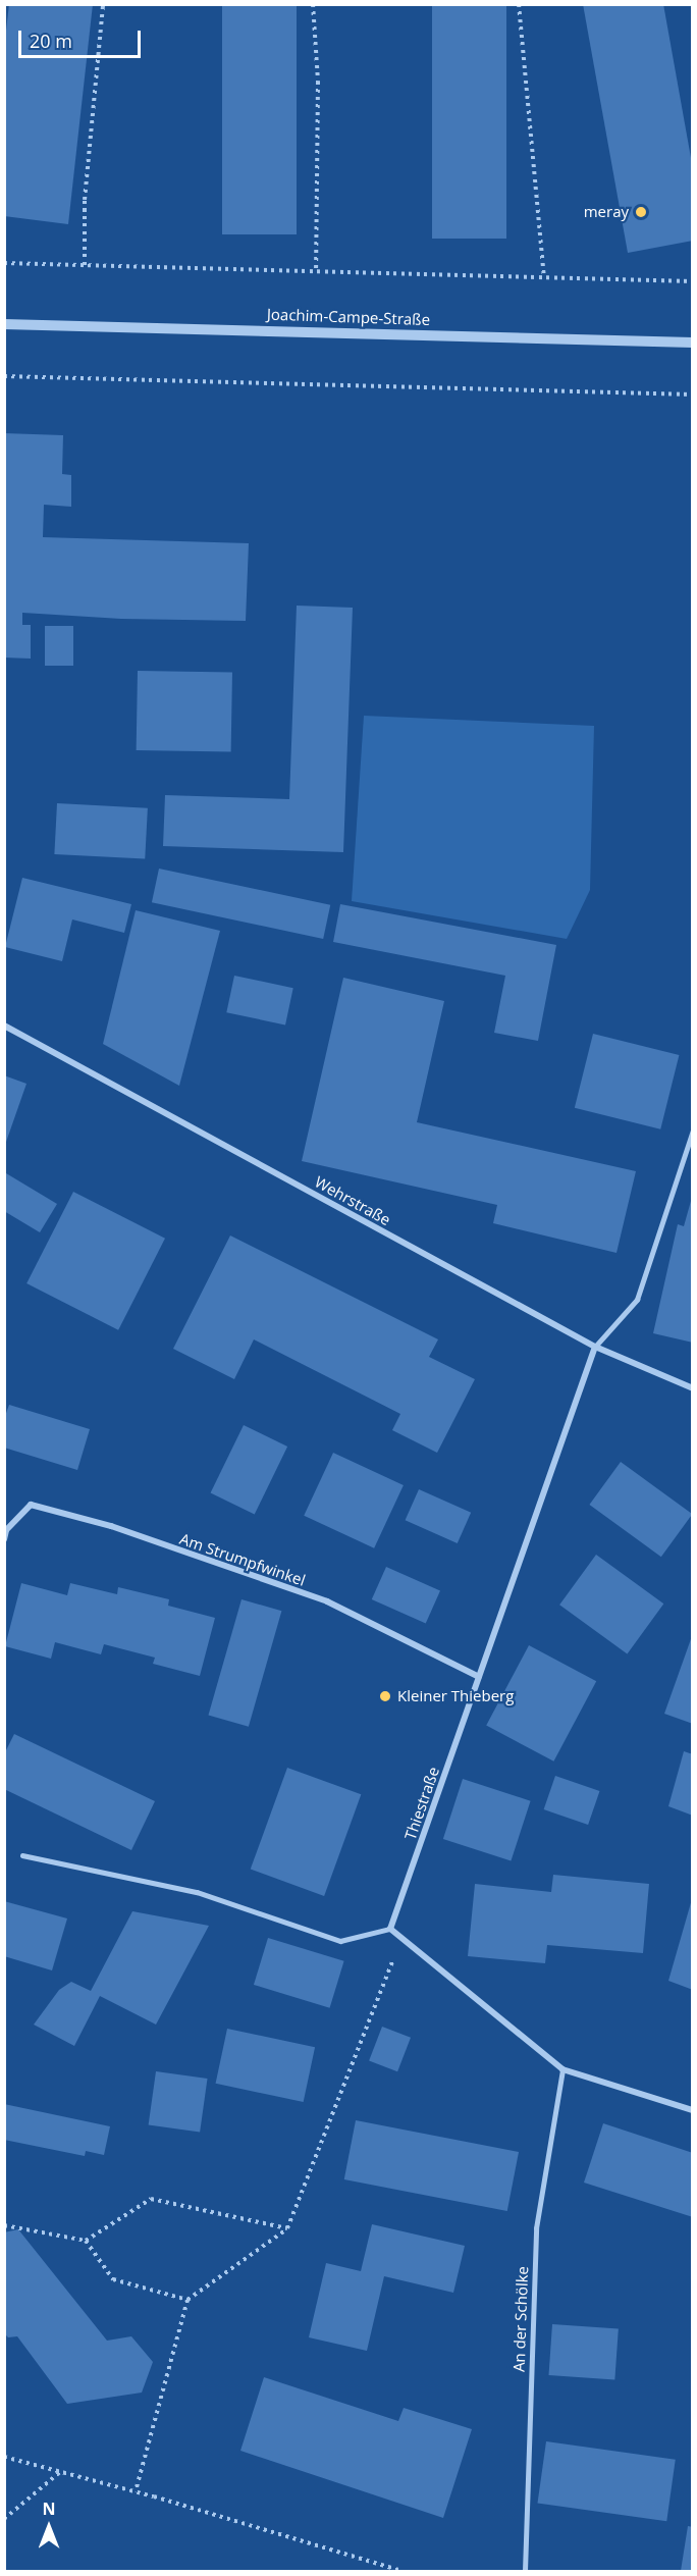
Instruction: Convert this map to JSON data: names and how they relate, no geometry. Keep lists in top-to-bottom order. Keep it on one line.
{"streets":{"street":["Joachim-Campe-Straße","Wehrstraße","Am Strumpfwinkel","Thiestraße"],"lane":["An der Schölke"]},"crossings":[["Wehrstraße","Thiestraße"],["Am Strumpfwinkel","Thiestraße"]],"places":["meray","Kleiner Thieberg"],"scale_bar":"20 m","north":"top"}
